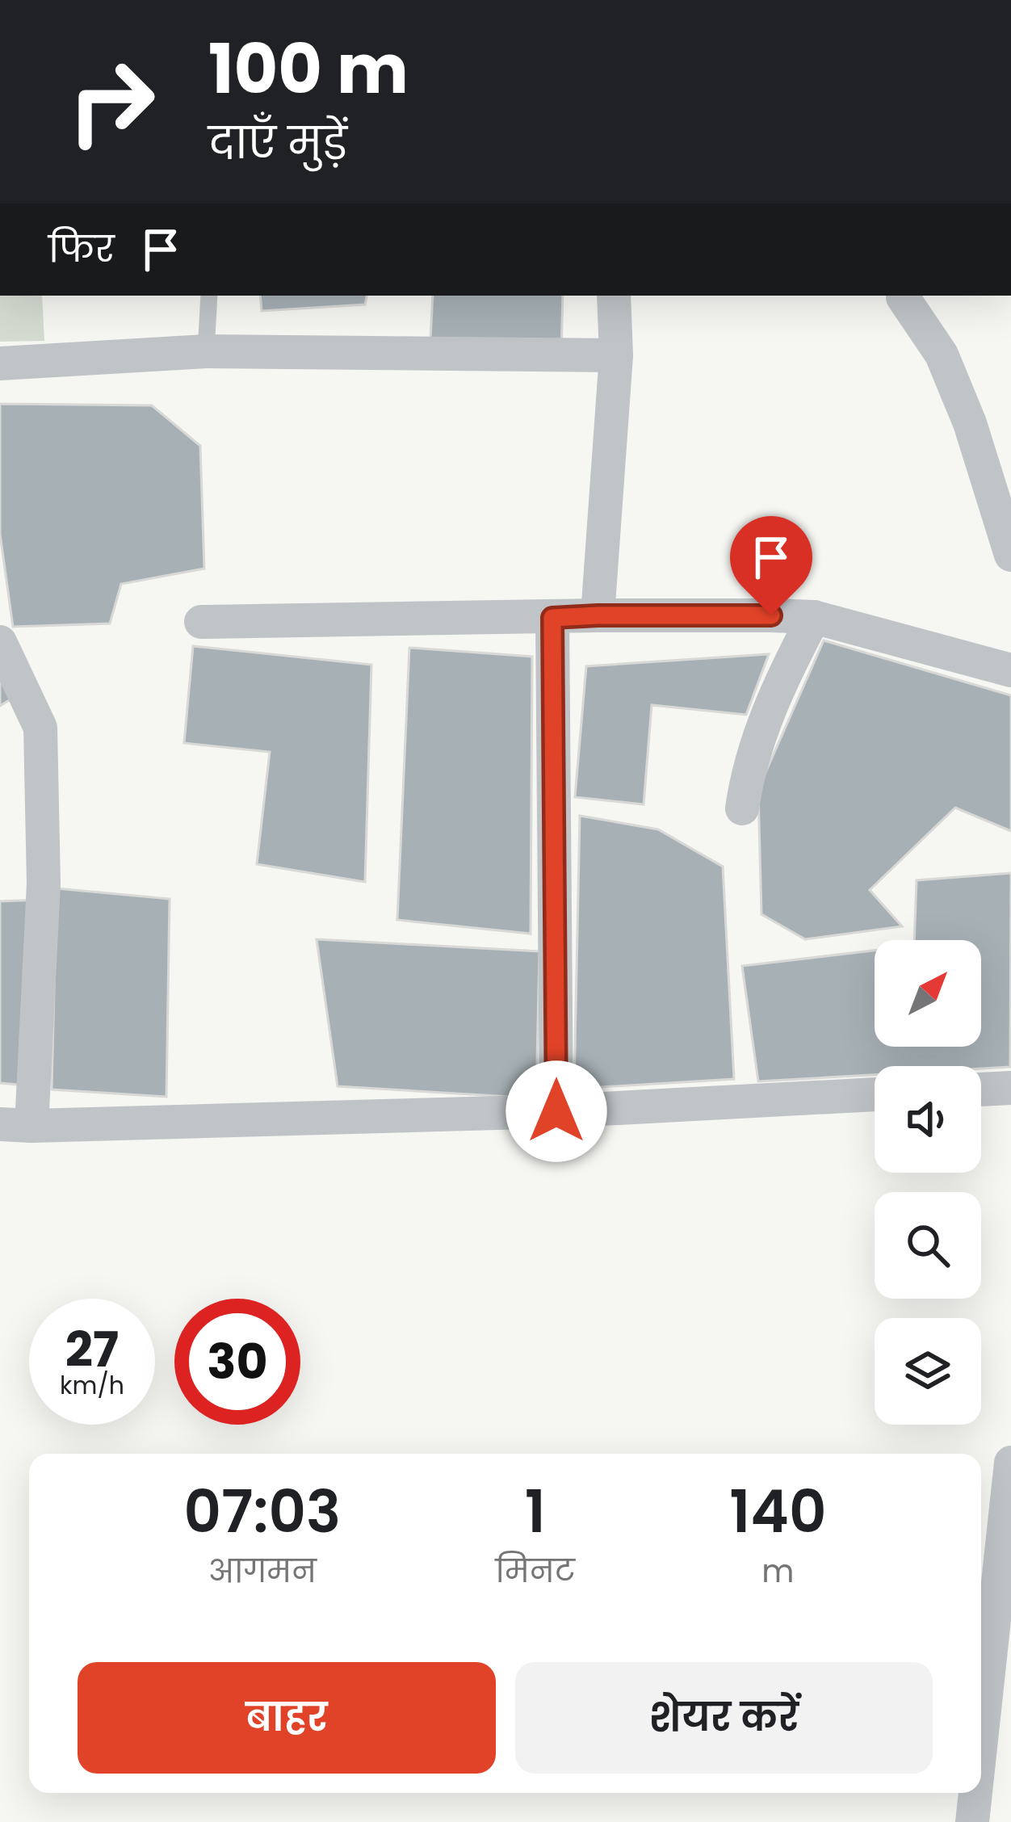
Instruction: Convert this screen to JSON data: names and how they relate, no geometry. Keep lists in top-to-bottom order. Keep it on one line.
{"north":"top right","page":{"turn":["100 m","दाएँ मुड़ें"],"then":"फिर","speed":"27 km/h","limit":"30","eta":["07:03","आगमन","1","मिनट","140","m"],"buttons":["बाहर","शेयर करें"]}}
